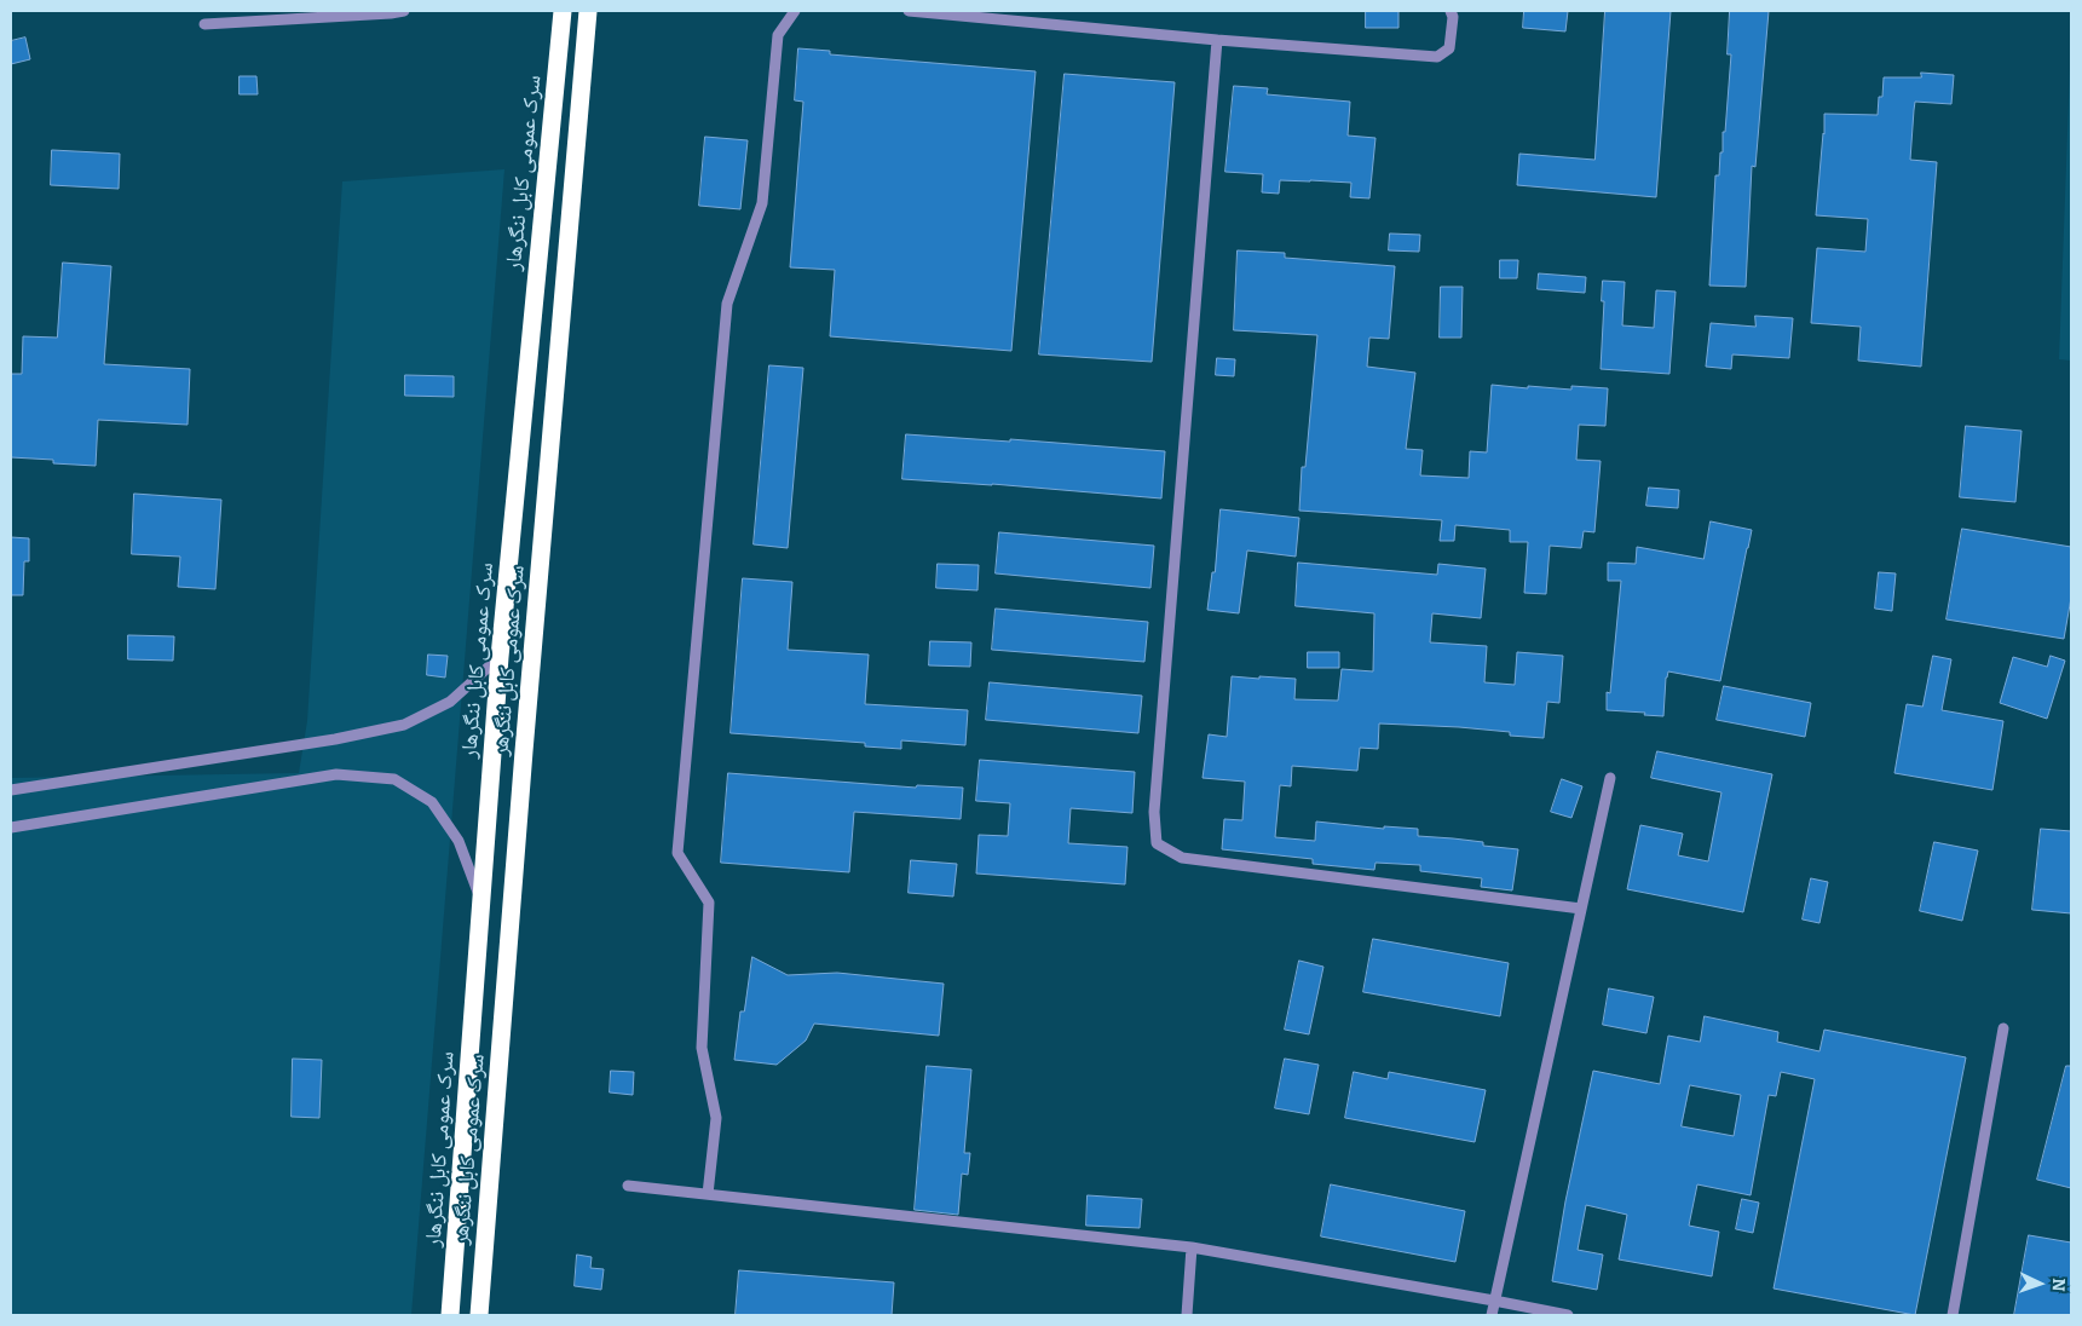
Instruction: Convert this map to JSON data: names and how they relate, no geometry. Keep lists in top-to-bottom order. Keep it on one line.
{"streets":{"highway":["سرک عمومی کابل ننگرهار","سرک عمومی کابل ننگرهر"]},"north":"right"}
